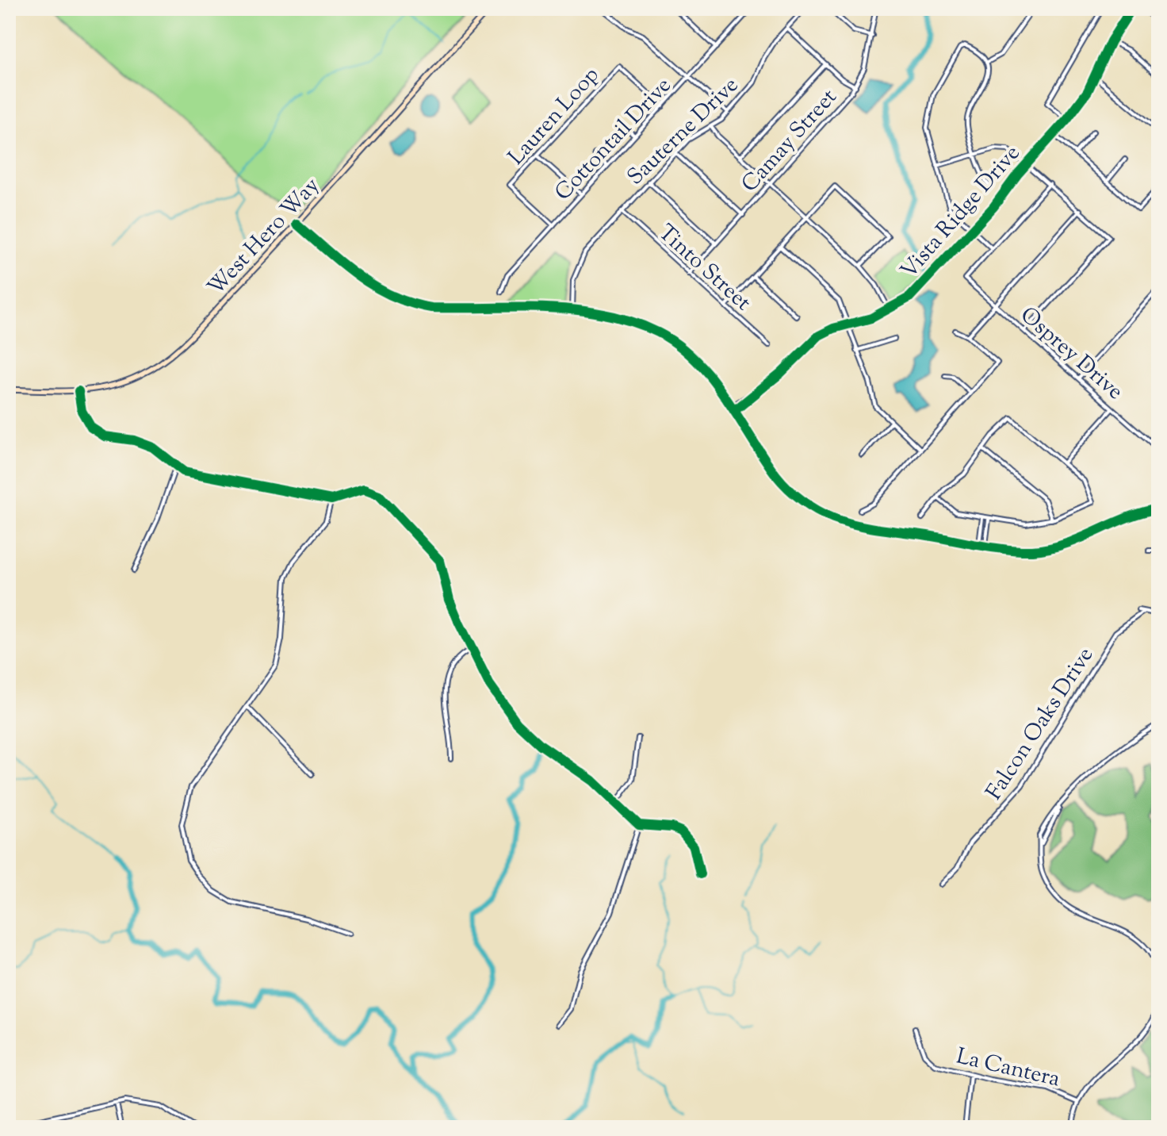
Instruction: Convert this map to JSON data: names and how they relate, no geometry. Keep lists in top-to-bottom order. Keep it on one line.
{"streets":{"street":["Lauren Loop","Sauterne Drive","Cottontail Drive","Camay Street","Vista Ridge Drive","West Hero Way","Tinto Street","Osprey Drive","Falcon Oaks Drive","La Cantera"]},"crossings":[["Lauren Loop","Cottontail Drive"],["Sauterne Drive","Tinto Street"],["Camay Street","Tinto Street"]]}
